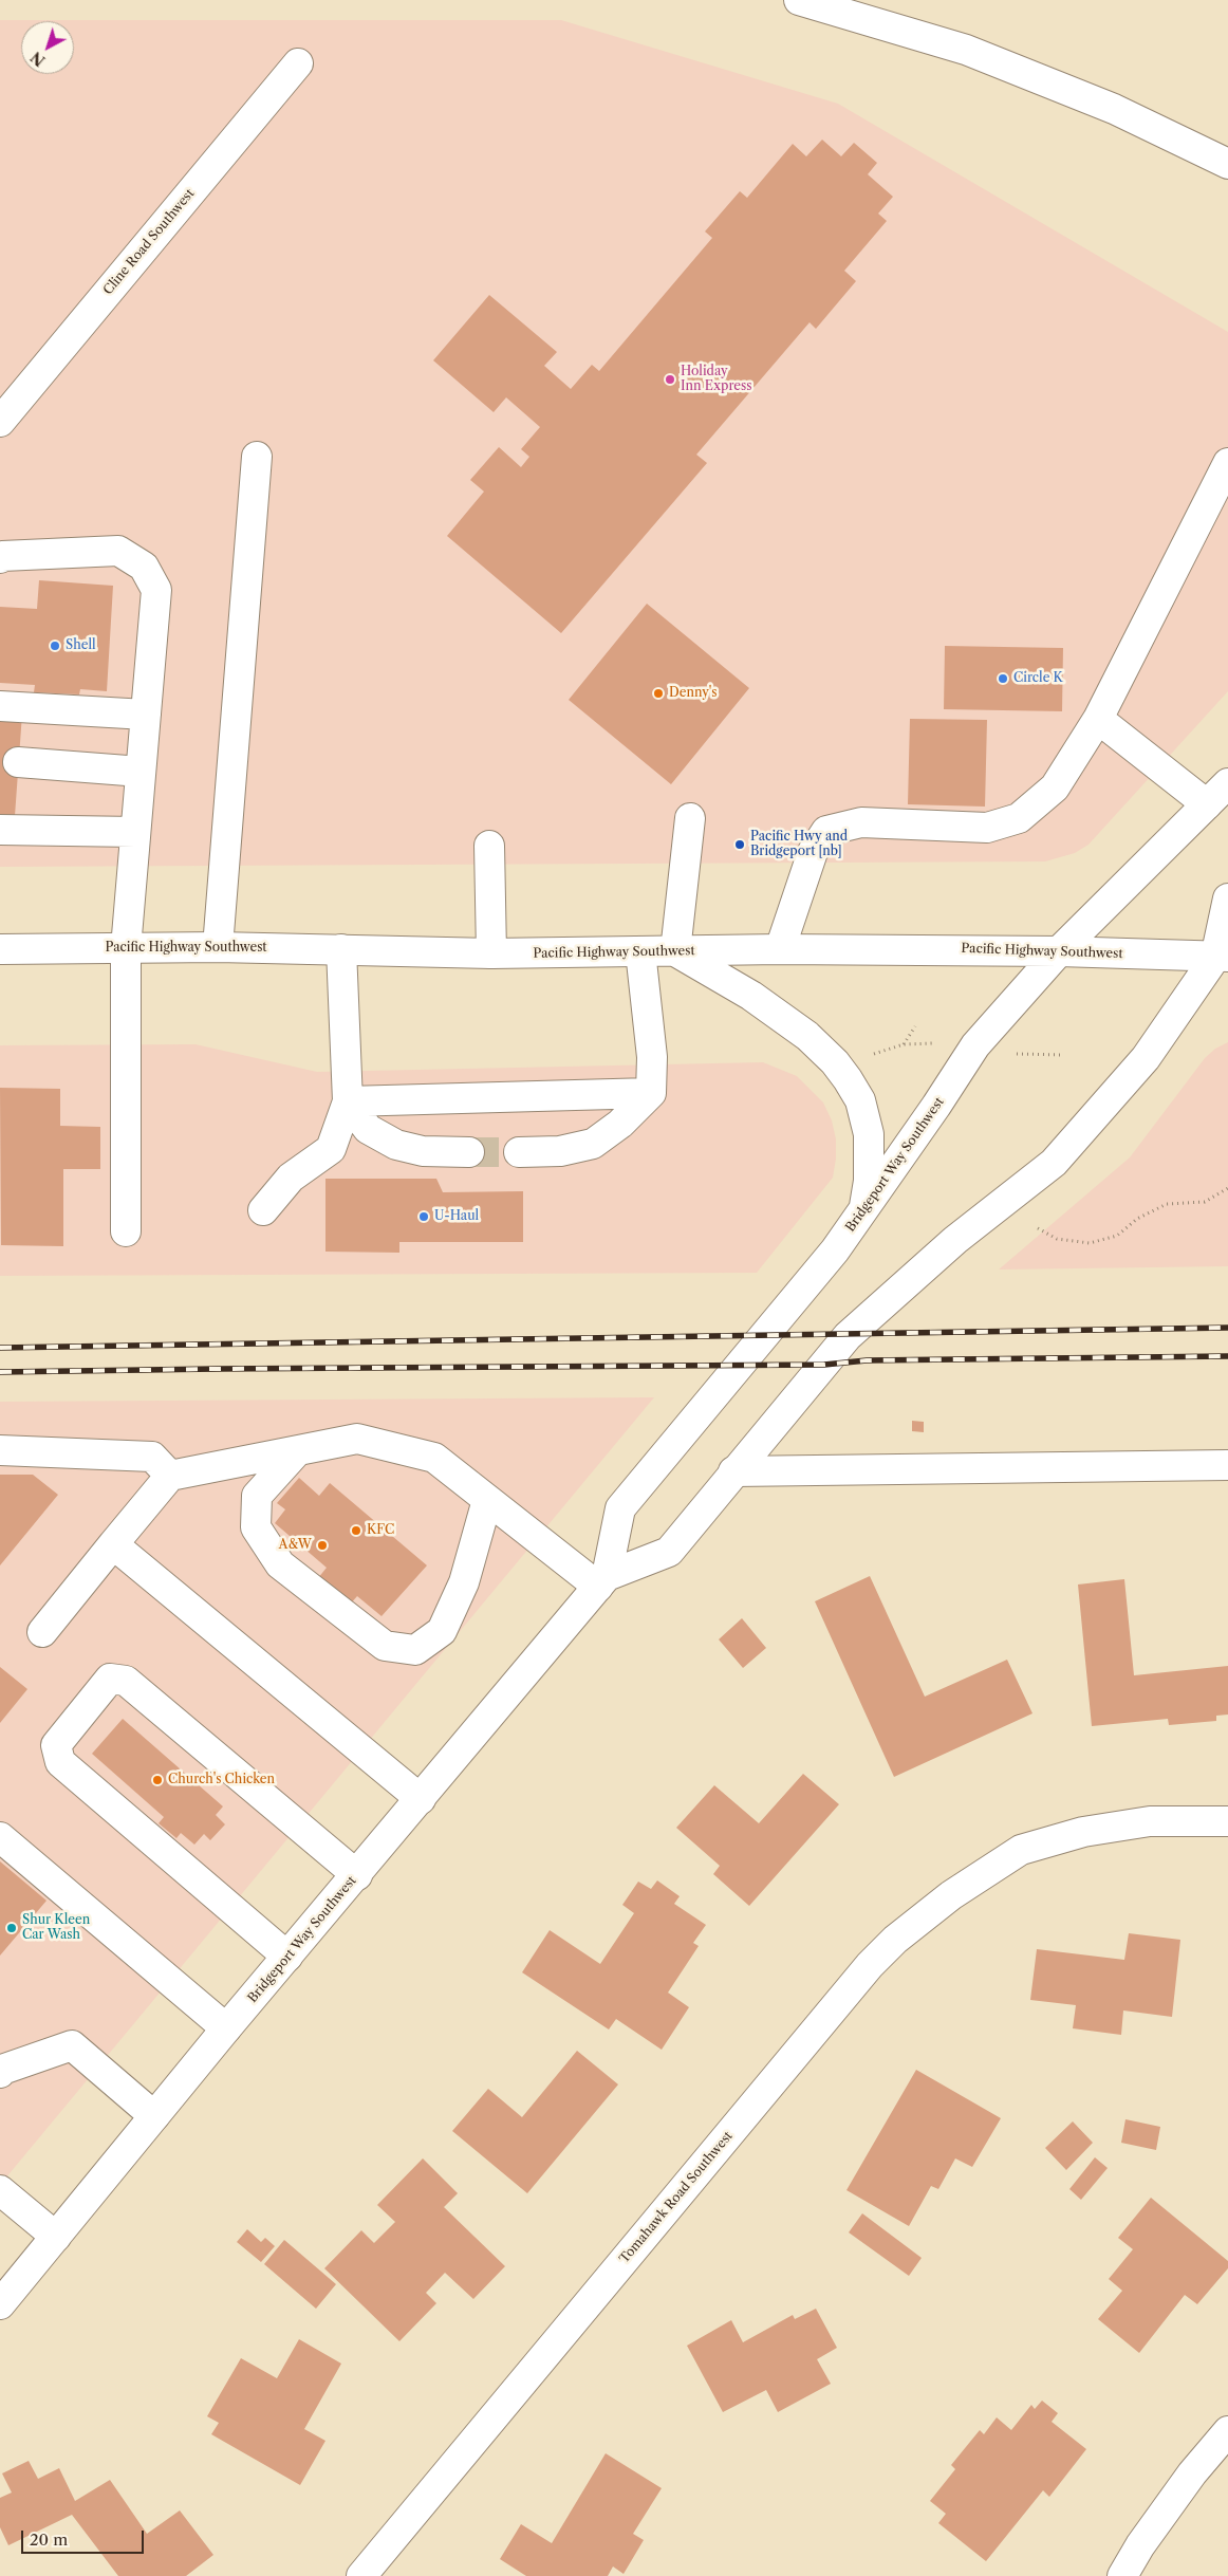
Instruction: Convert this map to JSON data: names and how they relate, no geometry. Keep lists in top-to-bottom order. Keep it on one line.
{"streets":{"main road":["Cline Road Southwest","Pacific Highway Southwest","Bridgeport Way Southwest","Tomahawk Road Southwest"]},"crossings":[["Pacific Highway Southwest","Bridgeport Way Southwest"]],"places":["Holiday Inn Express","Shell","Circle K","Denny's","Pacific Hwy and Bridgeport [nb]","U-Haul","KFC","A&W","Church's Chicken","Shur Kleen Car Wash"],"scale_bar":"20 m","north":"bottom left"}
